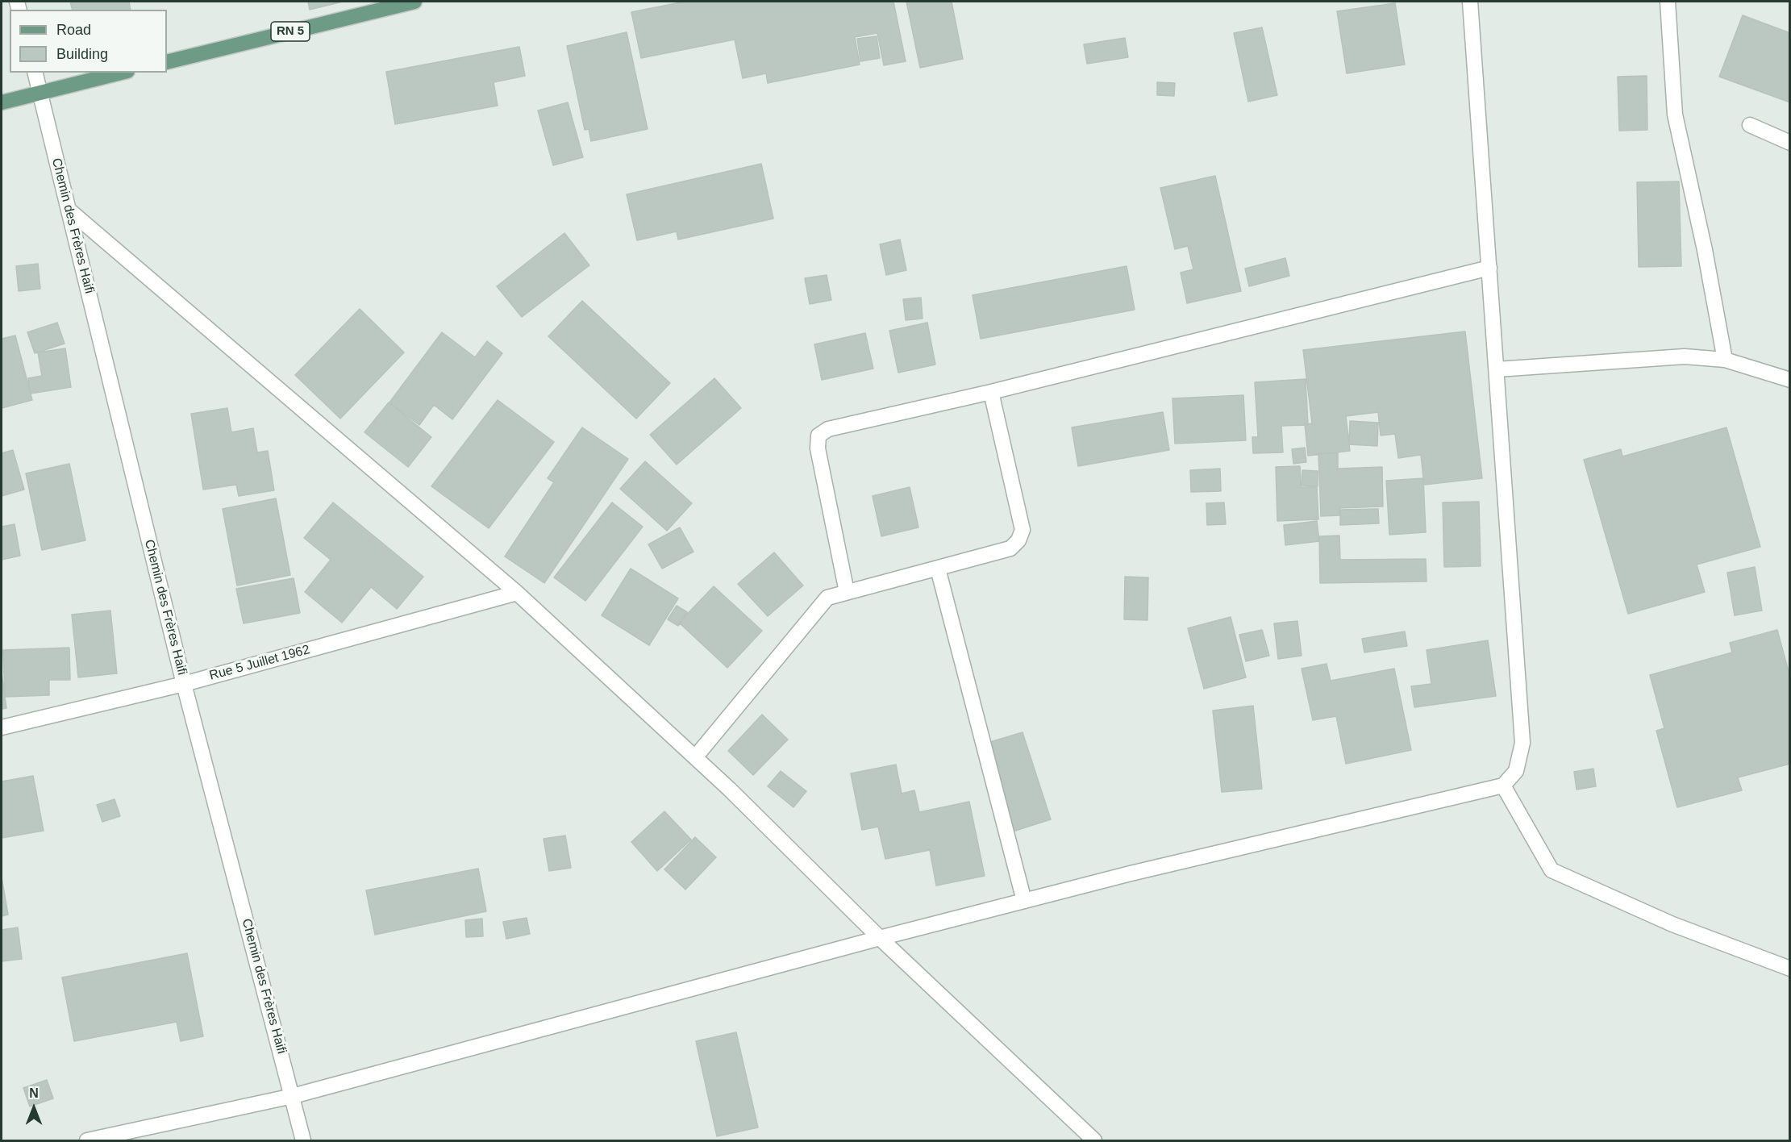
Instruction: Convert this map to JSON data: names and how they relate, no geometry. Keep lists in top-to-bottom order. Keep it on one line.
{"streets":{"main road":["RN 5"],"street":["Chemin des Frères Haifi","Rue 5 Juillet 1962"]},"crossings":[["Chemin des Frères Haifi","Rue 5 Juillet 1962"]],"legend":["Road","Building"],"north":"top"}
